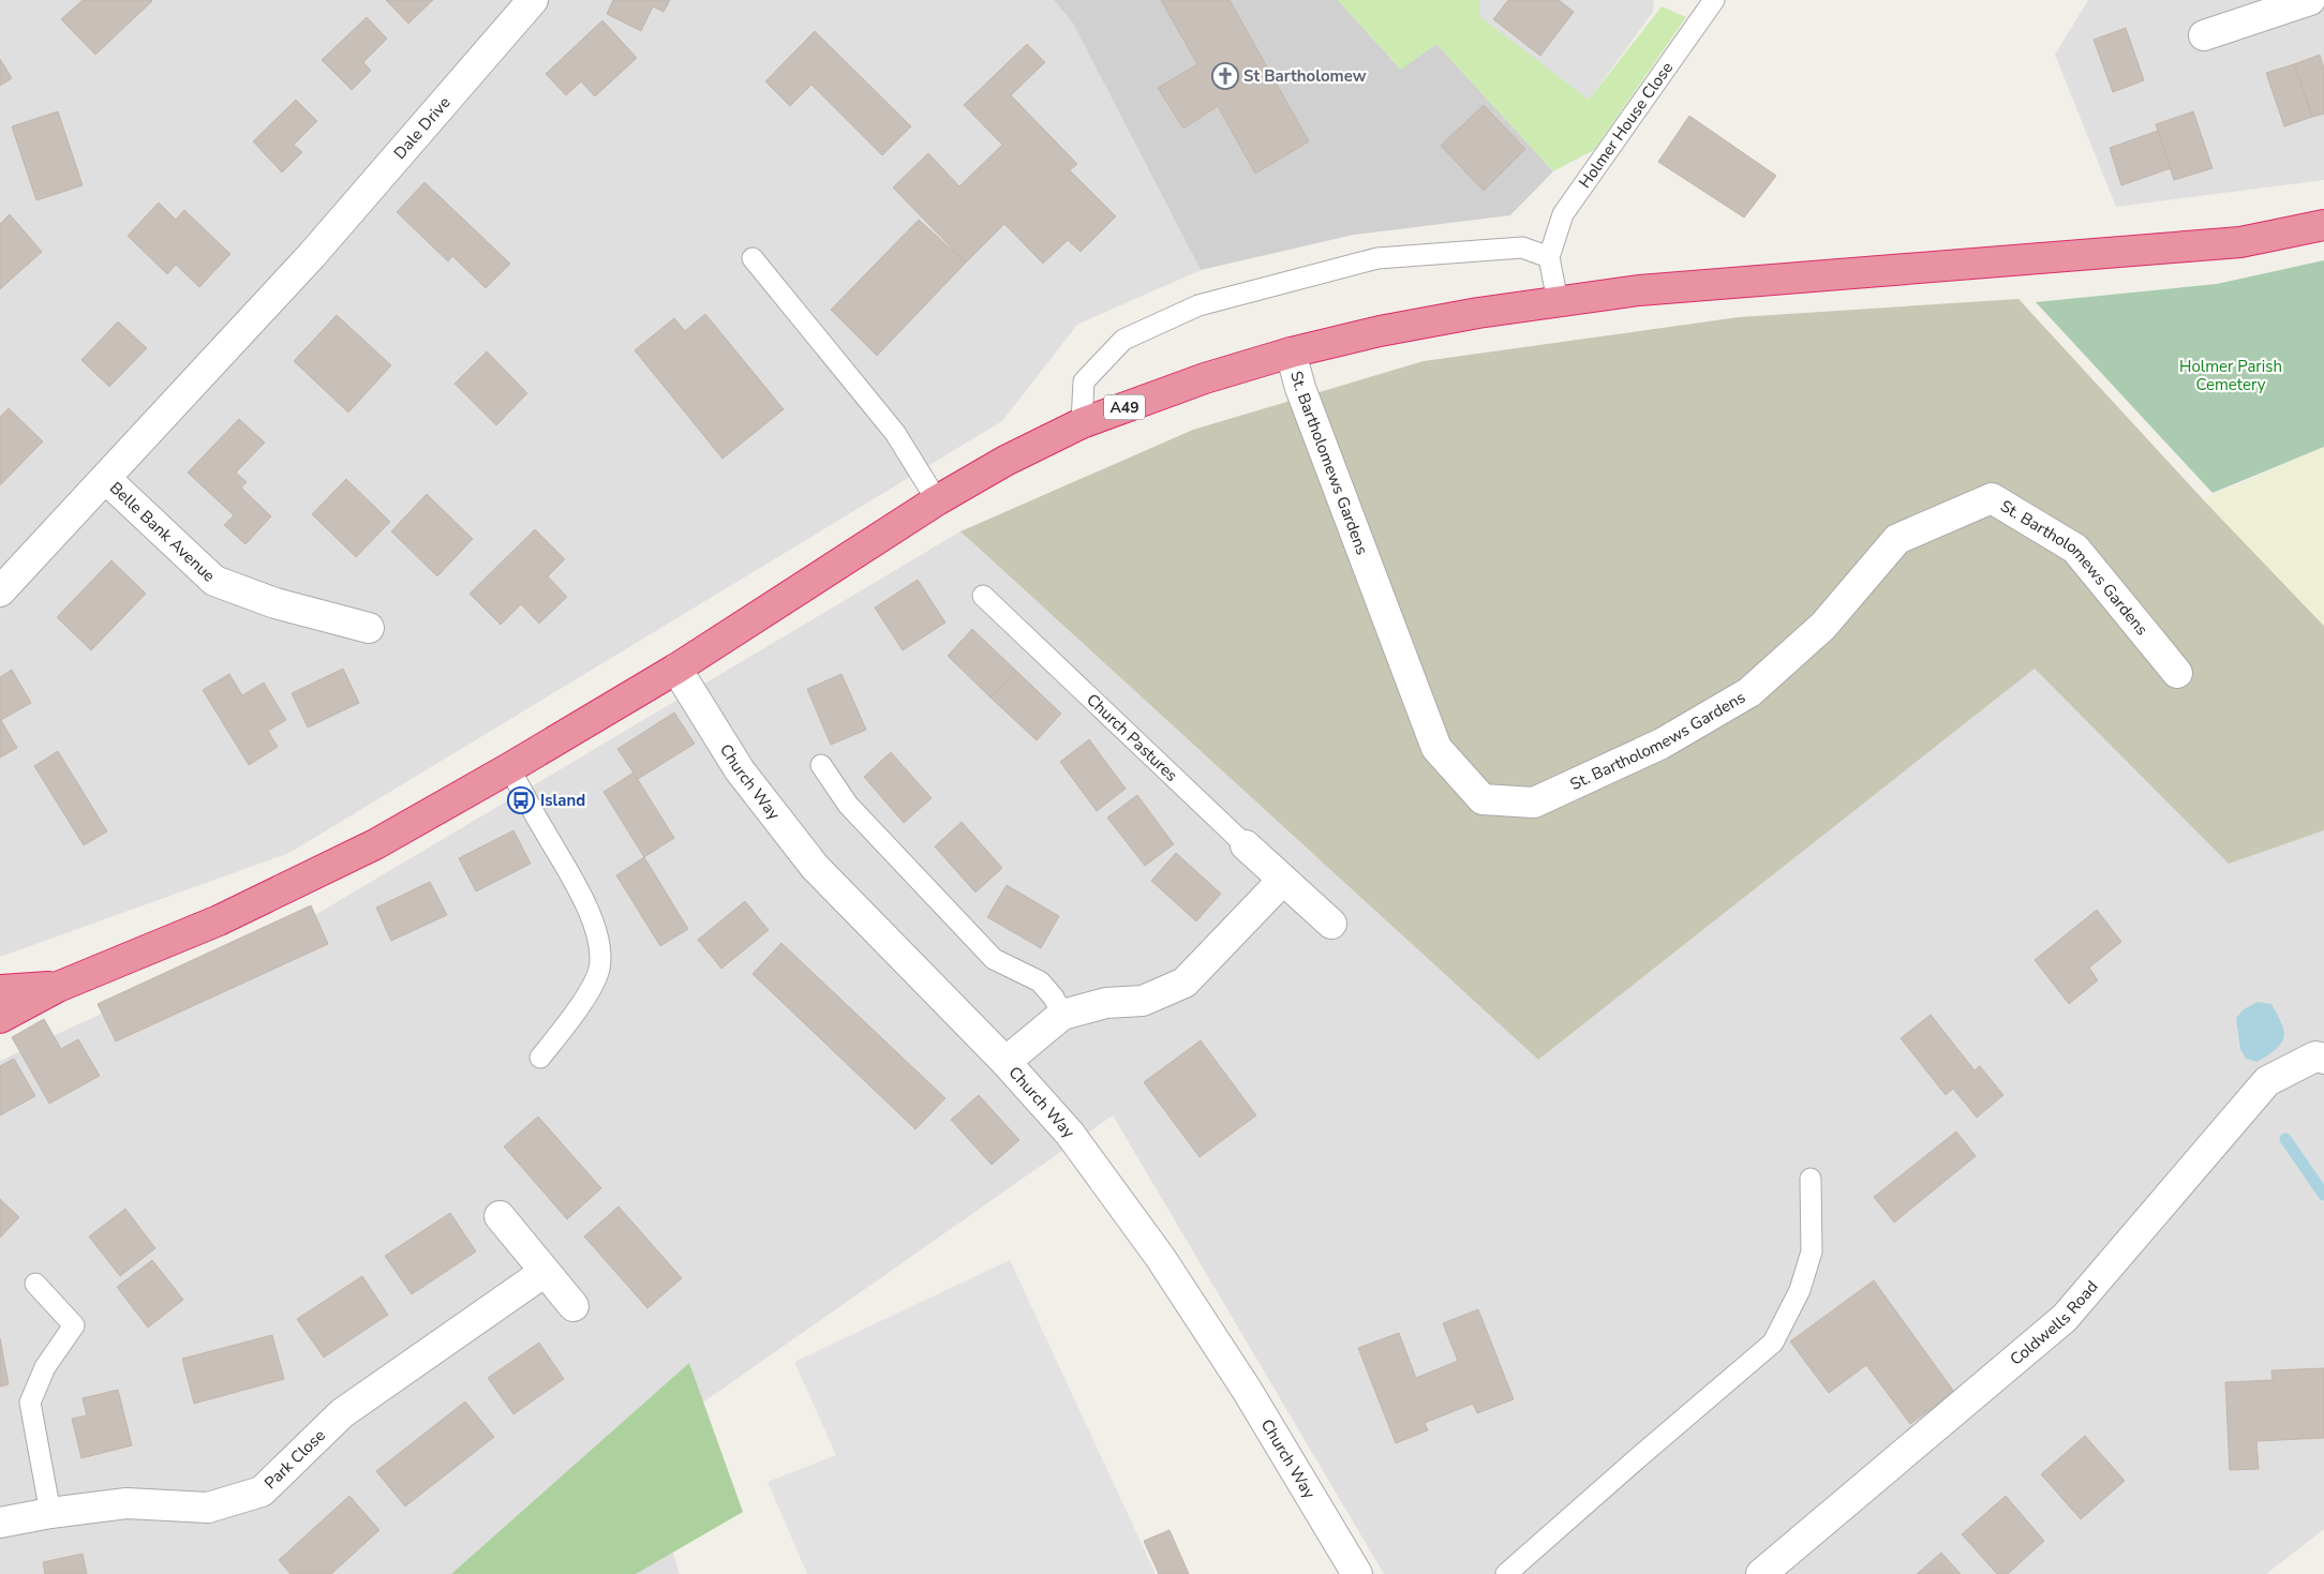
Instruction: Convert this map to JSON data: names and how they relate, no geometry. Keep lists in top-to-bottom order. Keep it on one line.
{"streets":{"highway":["A49"],"street":["Dale Drive","St. Bartholomews Gardens","Belle Bank Avenue","Church Pastures","Church Way","Coldwells Road","Park Close"],"lane":["Holmer House Close"]},"crossings":[["Dale Drive","Belle Bank Avenue"],["A49","St. Bartholomews Gardens"],["A49","Church Way"]],"parks":["Holmer Parish Cemetery"],"places":{"church":["St Bartholomew"],"bus stop":["Island"]}}
